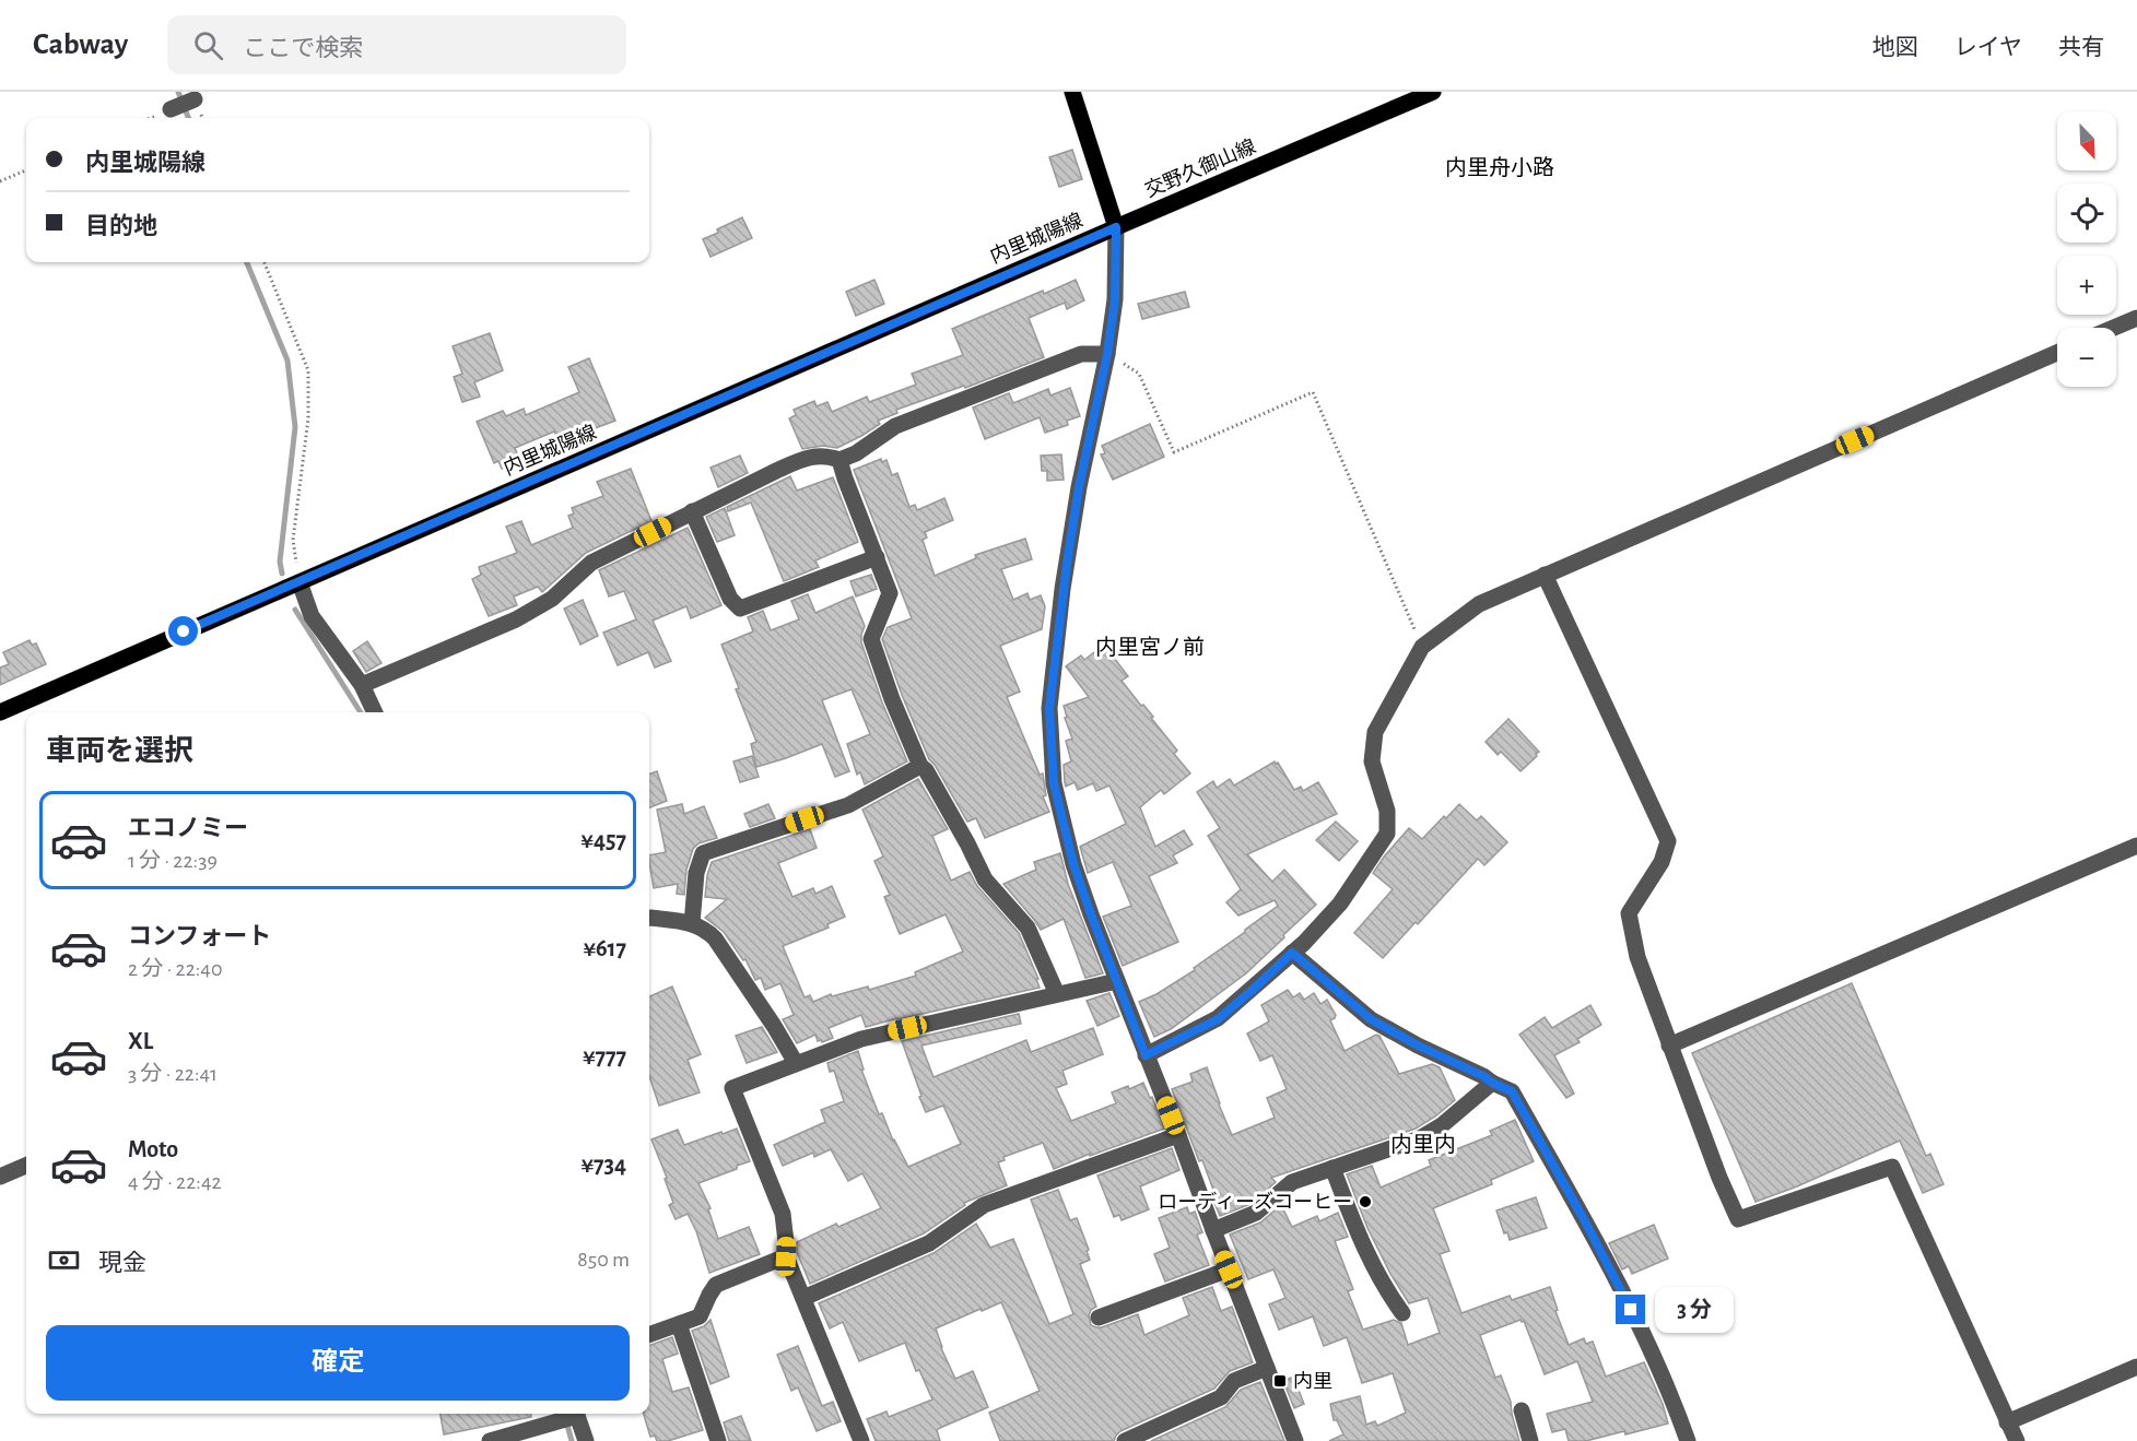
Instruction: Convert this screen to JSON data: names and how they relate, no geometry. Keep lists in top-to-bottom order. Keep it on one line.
{"streets":{"main road":["交野久御山線","内里城陽線"]},"crossings":[["交野久御山線","内里城陽線"]],"districts":["内里舟小路","内里宮ノ前","内里内"],"places":{"other":["ローディーズコーヒー"],"transit":["内里"]},"north":"bottom right","page":{"header":"Cabway","search":"ここで検索","nav":["地図","レイヤ","共有"],"map_buttons":["+","−"],"banner":["内里城陽線","目的地"],"heading":"車両を選択","list":[{"name":"エコノミー","note":"1 分 · 22:39","value":"¥457"},{"name":"コンフォート","note":"2 分 · 22:40","value":"¥617"},{"name":"XL","note":"3 分 · 22:41","value":"¥777"},{"name":"Moto","note":"4 分 · 22:42","value":"¥734"}],"pay":["現金","850 m"],"bubble":"3 分","buttons":"確定"}}
